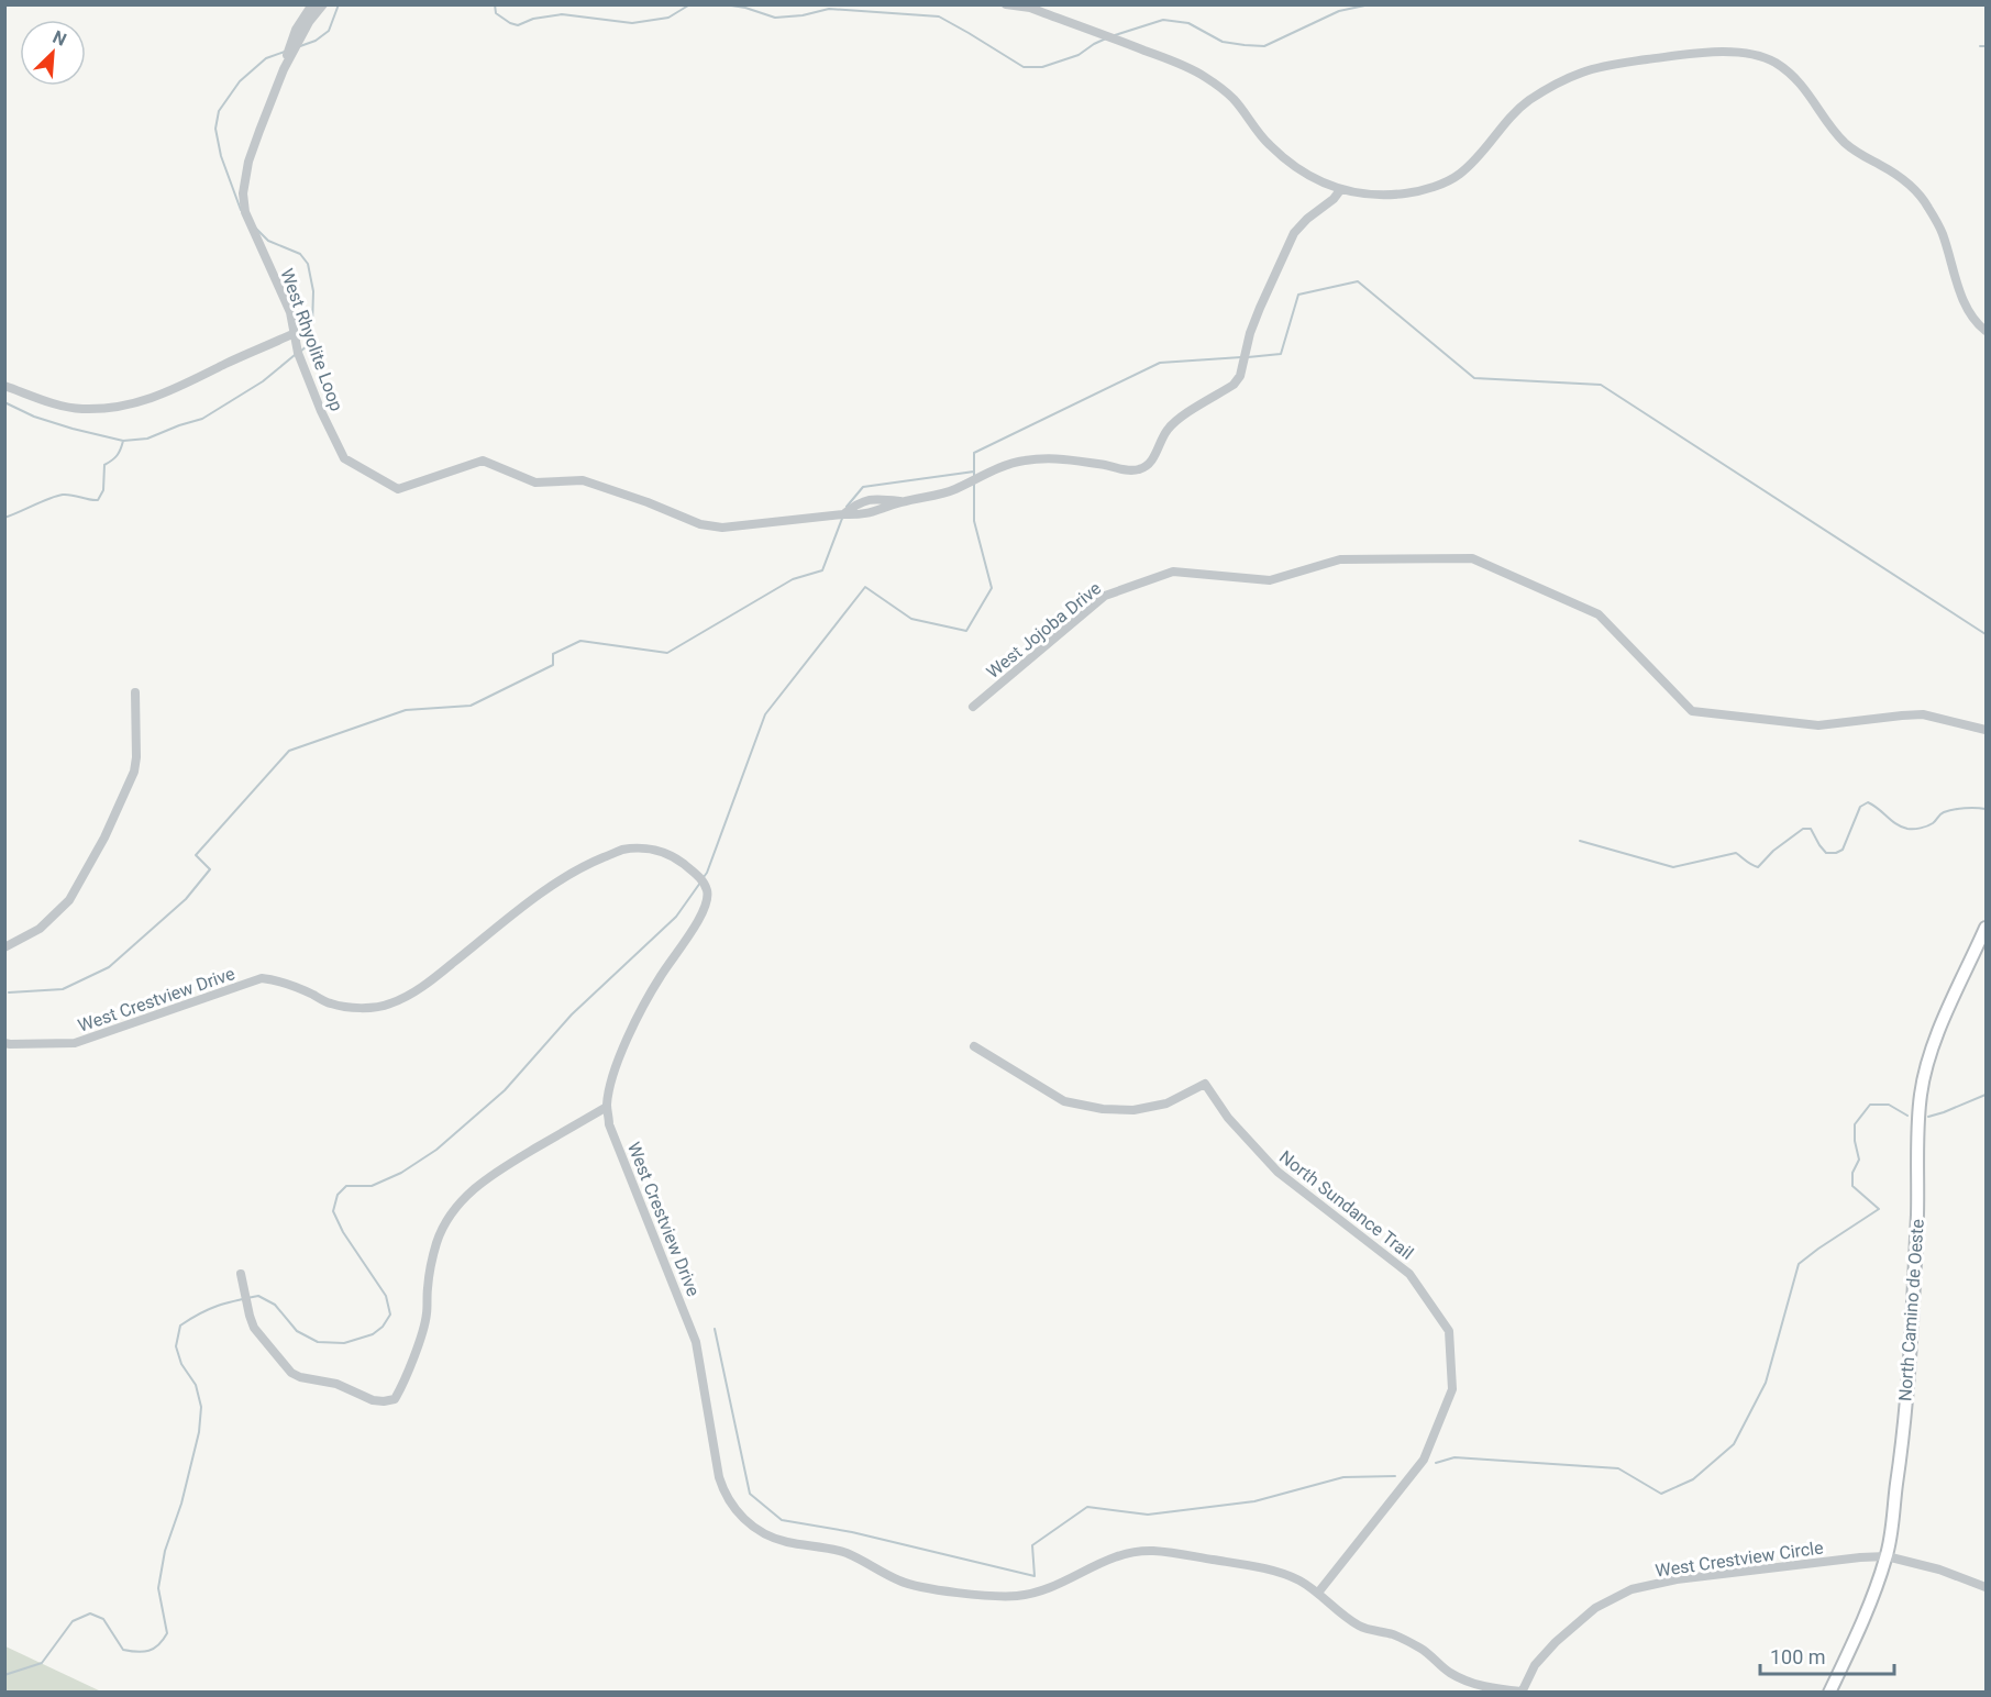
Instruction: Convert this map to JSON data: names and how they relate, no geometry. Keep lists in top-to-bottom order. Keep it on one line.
{"streets":{"street":["West Rhyolite Loop","West Jojoba Drive","West Crestview Drive","North Sundance Trail","North Camino de Oeste","West Crestview Circle"]},"crossings":[["West Crestview Drive","North Sundance Trail"],["West Crestview Drive","West Crestview Circle"],["North Camino de Oeste","West Crestview Circle"]],"scale_bar":"100 m","north":"top right"}
